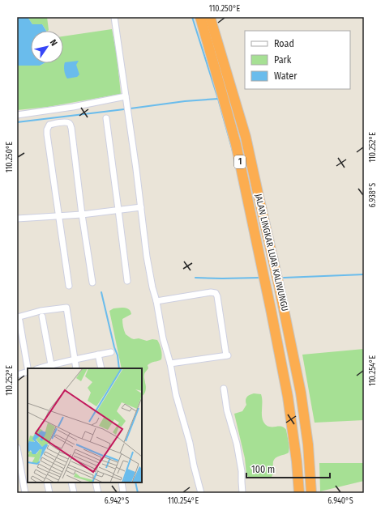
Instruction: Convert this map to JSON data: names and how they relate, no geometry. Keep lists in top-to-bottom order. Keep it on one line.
{"streets":{"highway":["1","JALAN LINGKAR LUAR KALIWUNGU"]},"legend":["Road","Park","Water"],"scale_bar":"100 m","north":"top right","coordinates":["110.250°E","110.252°E","6.938°S","110.254°E","6.942°S","6.940°S"]}
